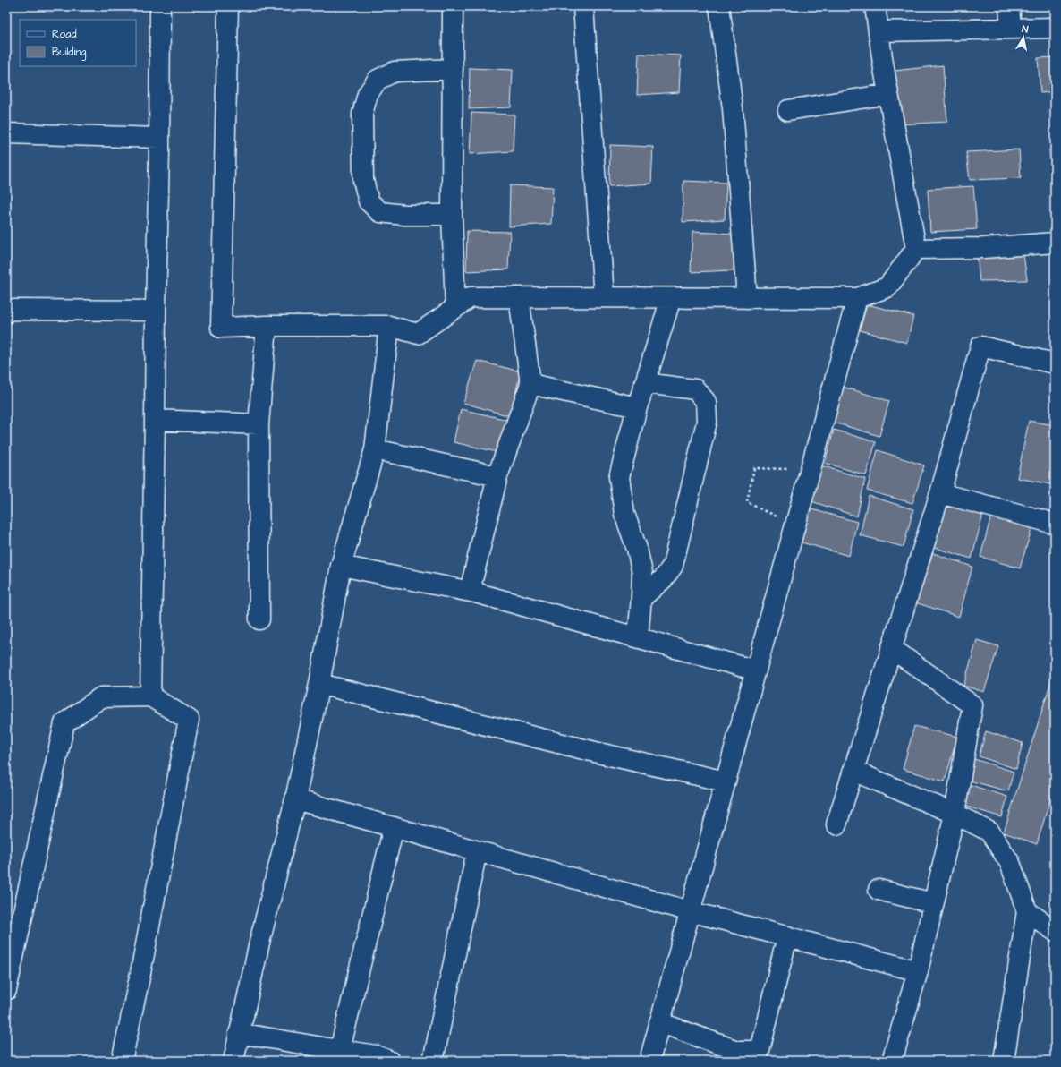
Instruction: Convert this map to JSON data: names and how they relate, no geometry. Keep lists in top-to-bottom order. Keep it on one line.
{"legend":["Road","Building"],"north":"top"}
